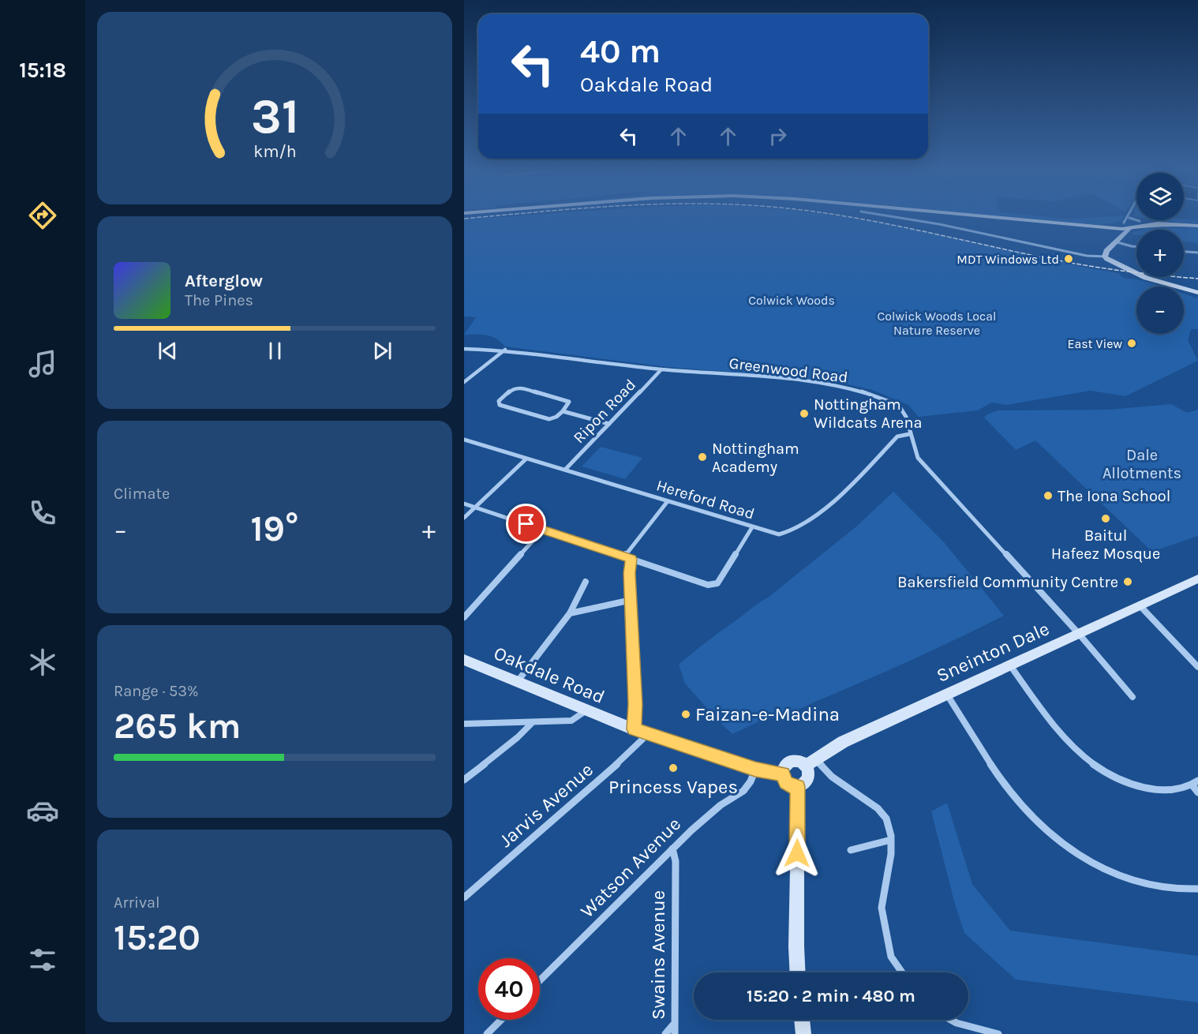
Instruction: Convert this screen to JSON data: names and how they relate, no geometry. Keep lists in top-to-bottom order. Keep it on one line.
{"streets":{"street":["Greenwood Road","Ripon Road","Hereford Road","Sneinton Dale","Oakdale Road","Jarvis Avenue","Watson Avenue","Swains Avenue"]},"crossings":[["Greenwood Road","Ripon Road"],["Greenwood Road","Hereford Road"],["Greenwood Road","Sneinton Dale"],["Ripon Road","Hereford Road"],["Sneinton Dale","Oakdale Road"],["Oakdale Road","Jarvis Avenue"],["Oakdale Road","Watson Avenue"],["Watson Avenue","Swains Avenue"]],"parks":["Colwick Woods","Colwick Woods Local Nature Reserve","Dale Allotments"],"places":["MDT Windows Ltd","East View","Nottingham Wildcats Arena","Nottingham Academy","The Iona School","Baitul Hafeez Mosque","Bakersfield Community Centre","Faizan-e-Madina","Princess Vapes"],"page":{"tabs":"15:18","turn":["40 m","Oakdale Road"],"map_buttons":["+","−"],"song":["Afterglow","The Pines"],"tile":["Climate",["Range · 53%","265 km"],["Arrival","15:20"]],"heat":["−","19°","+"],"limit":"40","trip":"15:20 · 2 min · 480 m","gauge":["31","km/h"]}}
